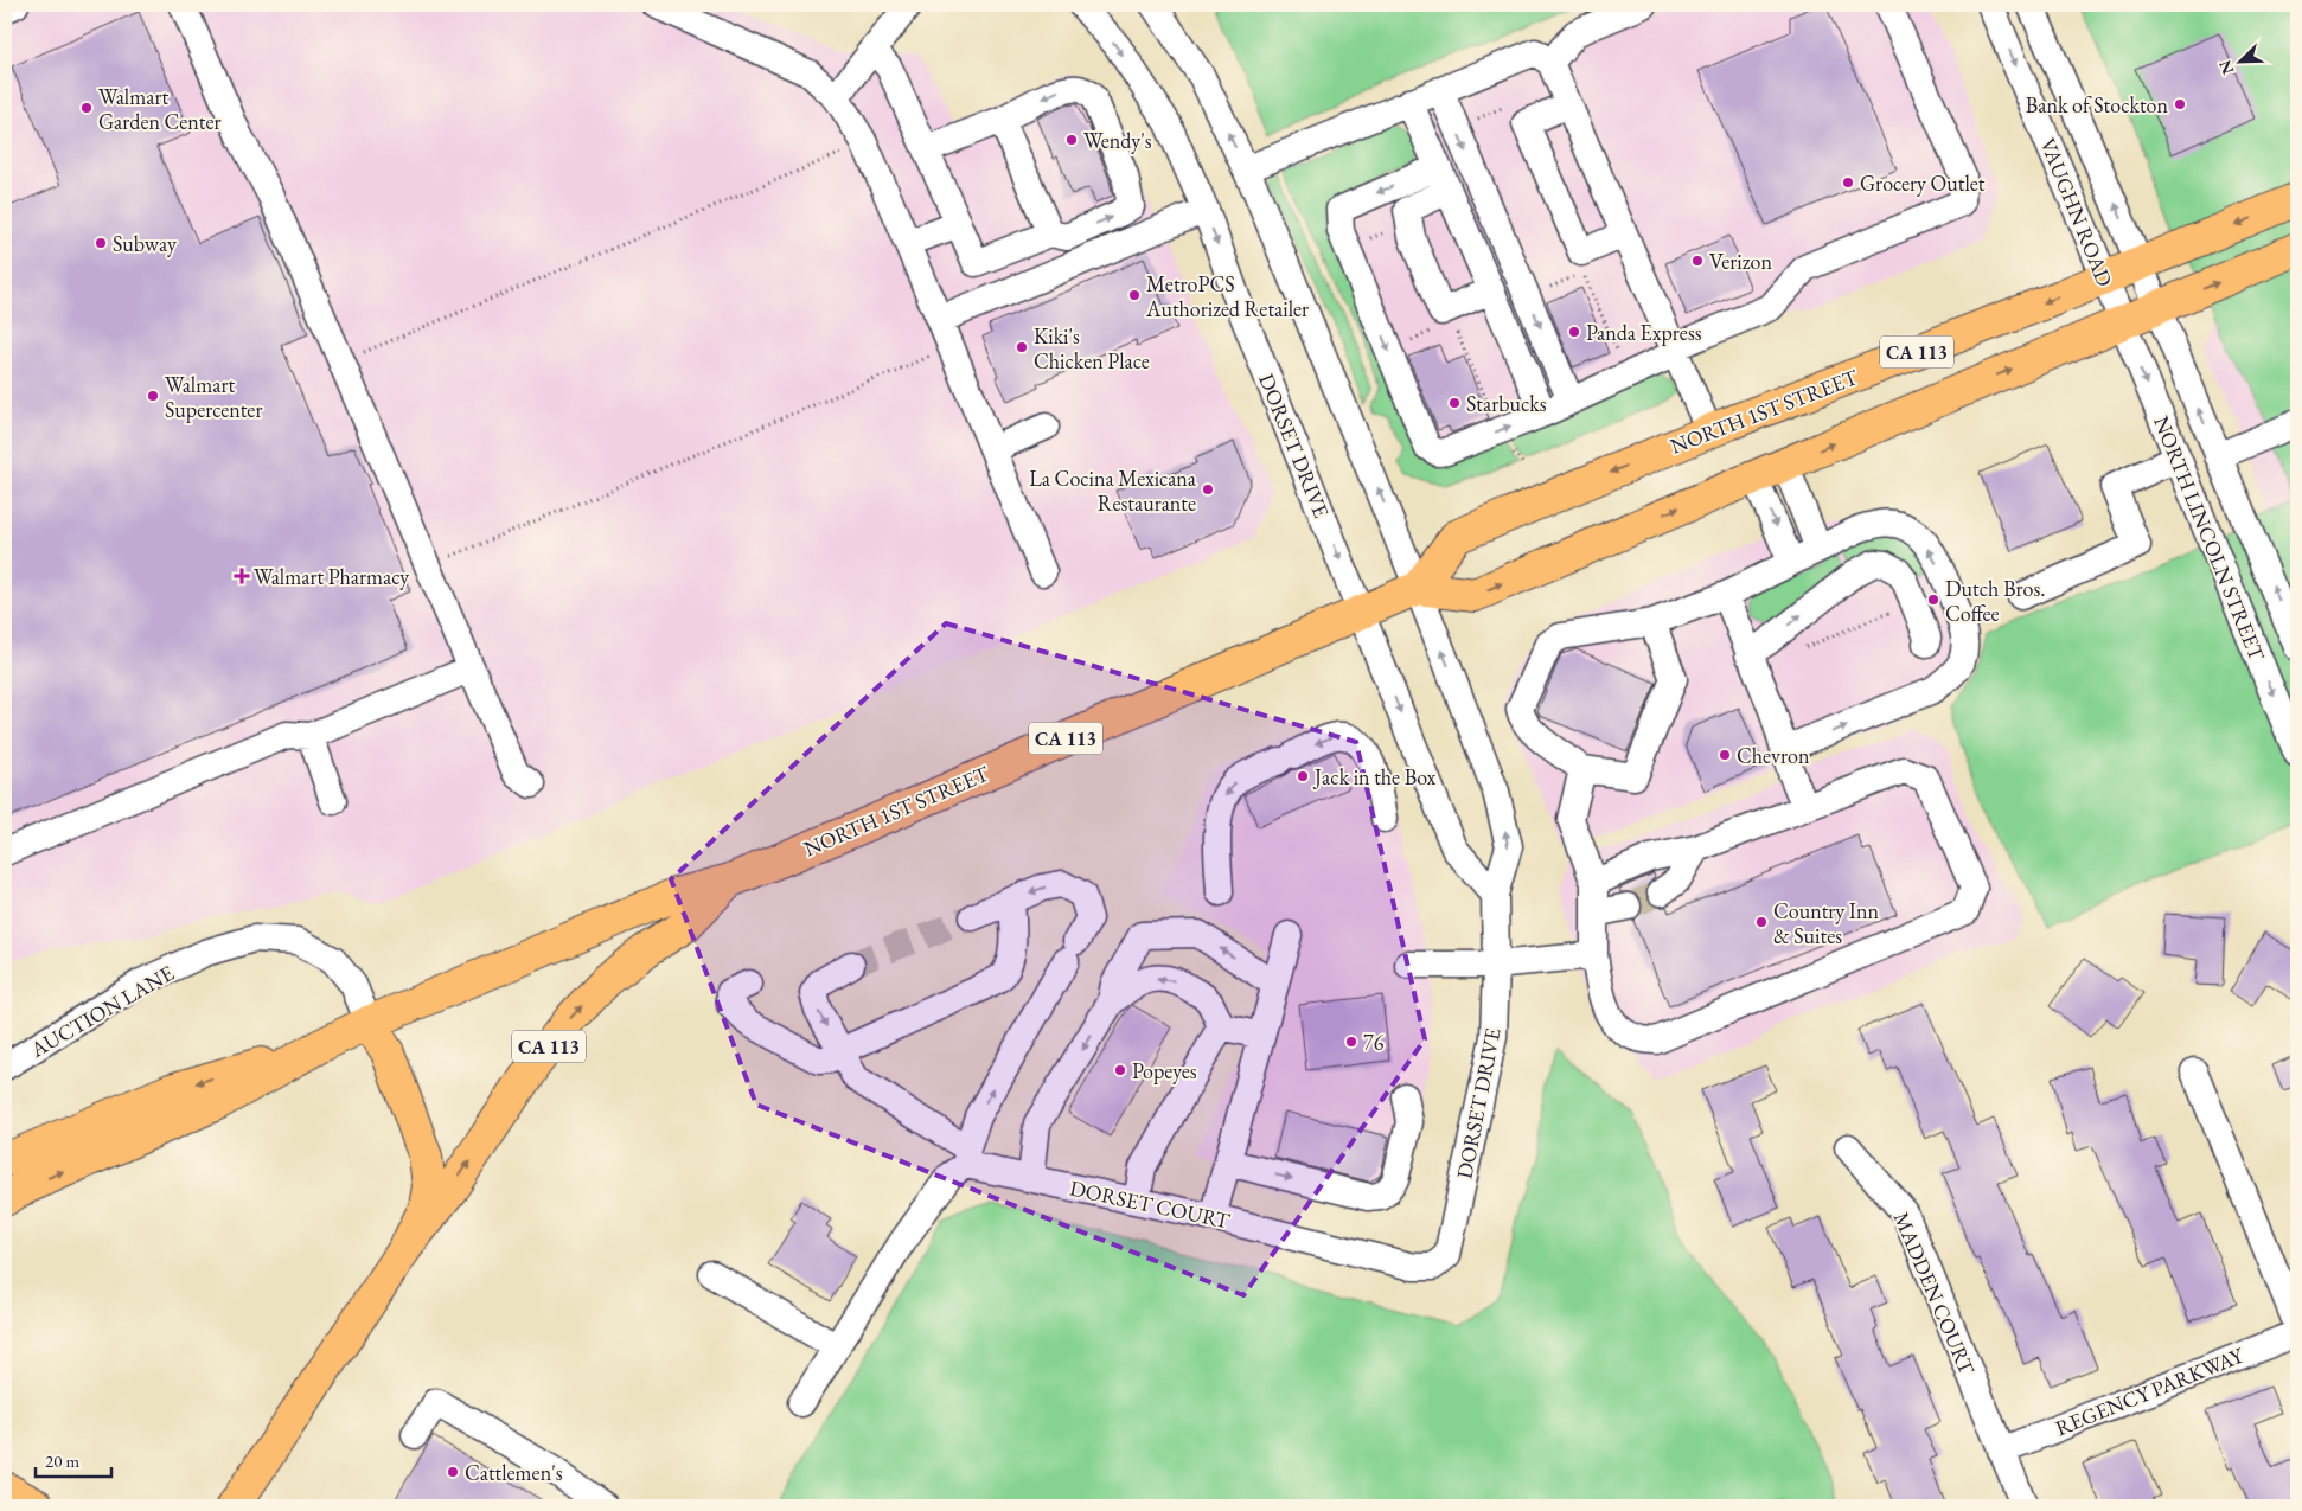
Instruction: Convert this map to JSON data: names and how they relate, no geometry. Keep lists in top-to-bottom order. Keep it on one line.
{"streets":{"main road":["CA 113","NORTH 1ST STREET"],"street":["VAUGHN ROAD","DORSET DRIVE","NORTH LINCOLN STREET","AUCTION LANE","DORSET COURT","MADDEN COURT","REGENCY PARKWAY"]},"crossings":[["VAUGHN ROAD","CA 113"],["VAUGHN ROAD","NORTH 1ST STREET"],["VAUGHN ROAD","NORTH LINCOLN STREET"],["CA 113","NORTH 1ST STREET"],["CA 113","DORSET DRIVE"],["CA 113","NORTH LINCOLN STREET"],["CA 113","AUCTION LANE"],["NORTH 1ST STREET","DORSET DRIVE"],["NORTH 1ST STREET","AUCTION LANE"],["DORSET DRIVE","DORSET COURT"],["MADDEN COURT","REGENCY PARKWAY"]],"places":{"other":["Bank of Stockton","Walmart Garden Center","Wendy's","Grocery Outlet","Subway","Verizon","MetroPCS Authorized Retailer","Panda Express","Kiki's Chicken Place","Walmart Supercenter","Starbucks","La Cocina Mexicana Restaurante","Dutch Bros. Coffee","Chevron","Jack in the Box","Country Inn & Suites","76","Popeyes","Cattlemen's"],"health":["Walmart Pharmacy"]},"scale_bar":"20 m","north":"bottom left"}
